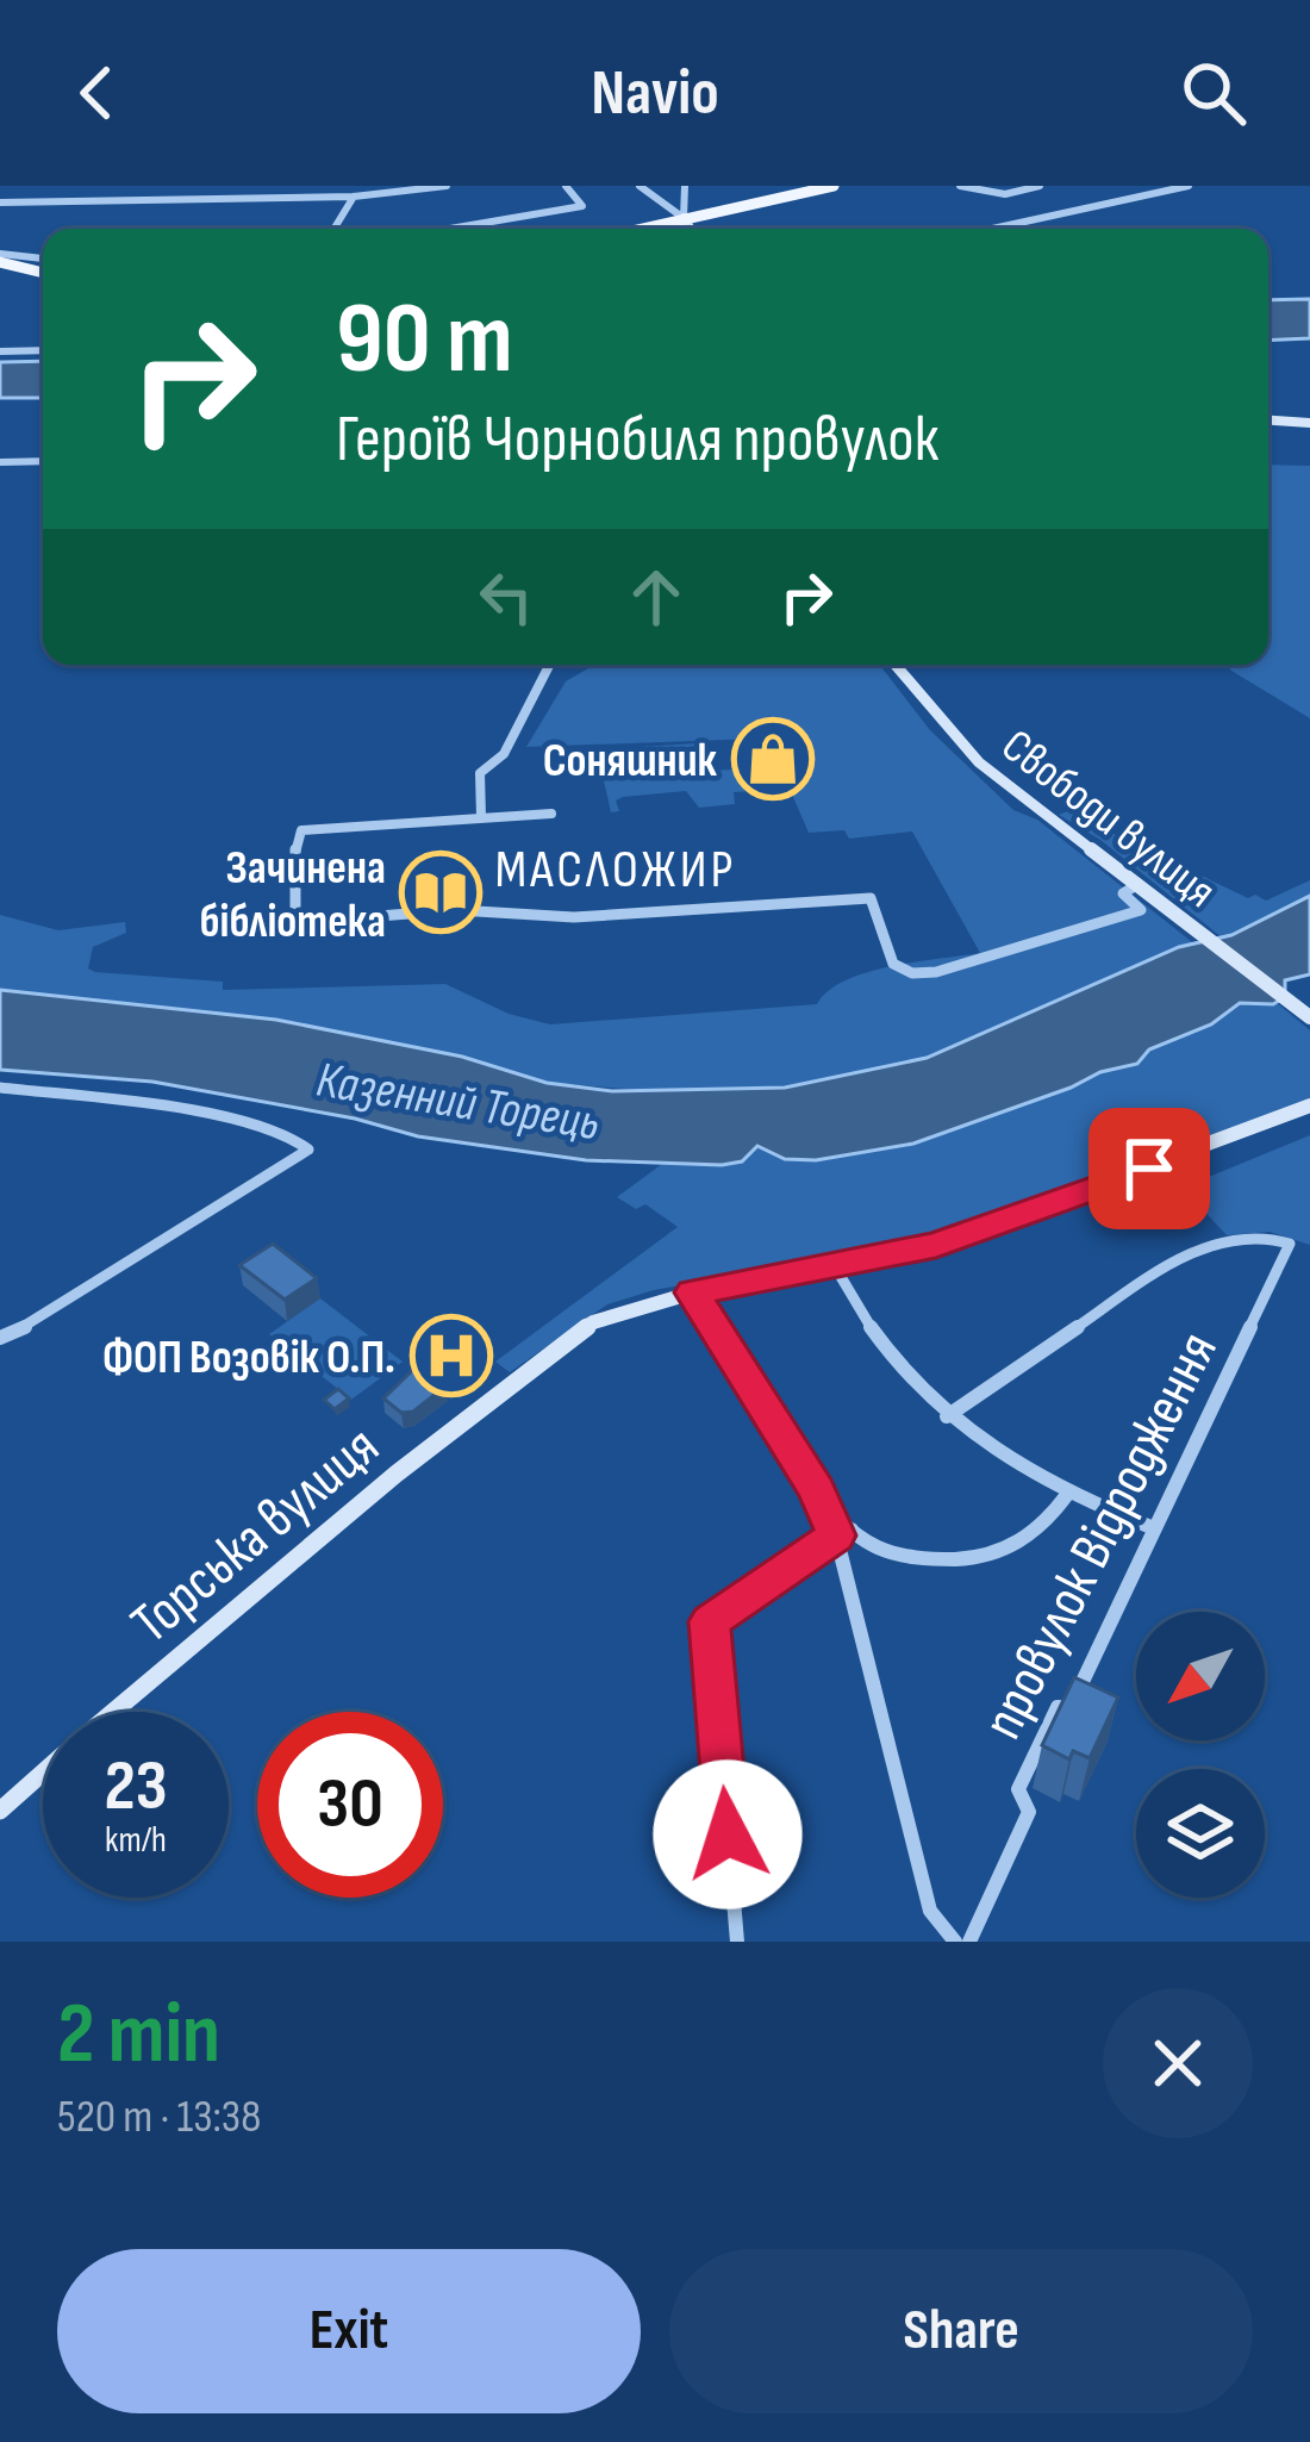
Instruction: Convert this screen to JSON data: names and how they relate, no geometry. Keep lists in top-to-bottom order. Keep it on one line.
{"streets":{"main road":["Свободи вулиця","Торська вулиця"],"street":["провулок Відродження"]},"districts":["МАСЛОЖИР"],"water":["Казенний Торець"],"places":{"shop":["Соняшник"],"library":["Зачинена бібліотека"],"hospital":["ФОП Возовік О.П."]},"north":"bottom left","page":{"header":"Navio","turn":["90 m","Героїв Чорнобиля провулок"],"speed":"23 km/h","limit":"30","heading":["2 min","520 m · 13:38"],"buttons":["Exit","Share"]}}
